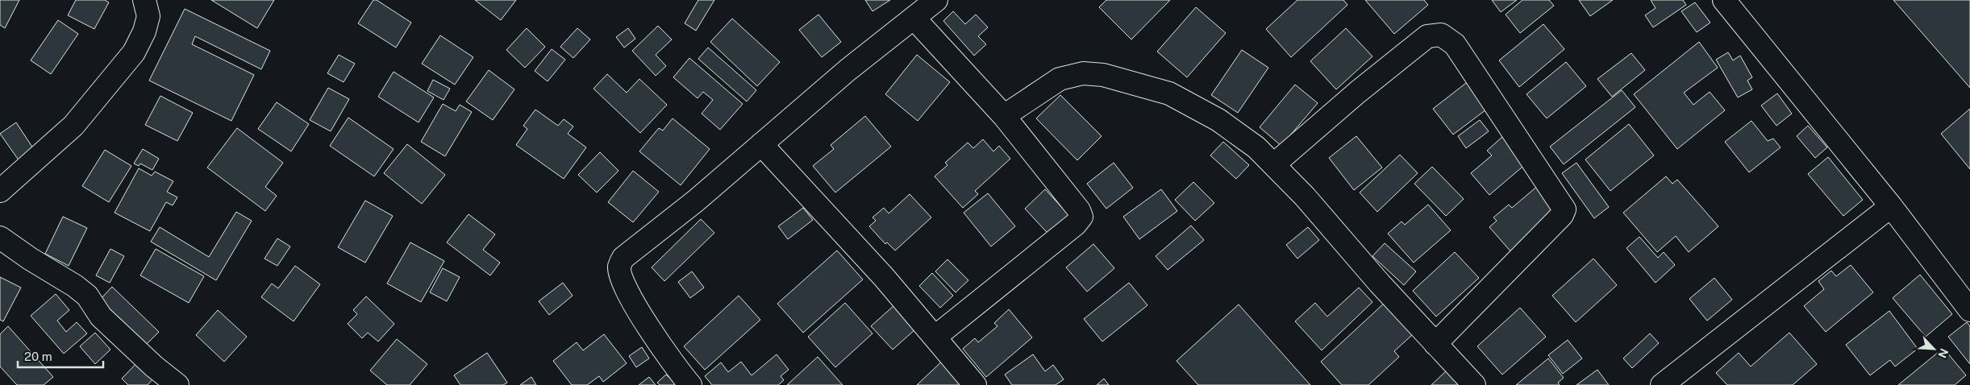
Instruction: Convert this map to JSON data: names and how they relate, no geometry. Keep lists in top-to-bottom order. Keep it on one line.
{"scale_bar":"20 m","north":"bottom right"}
